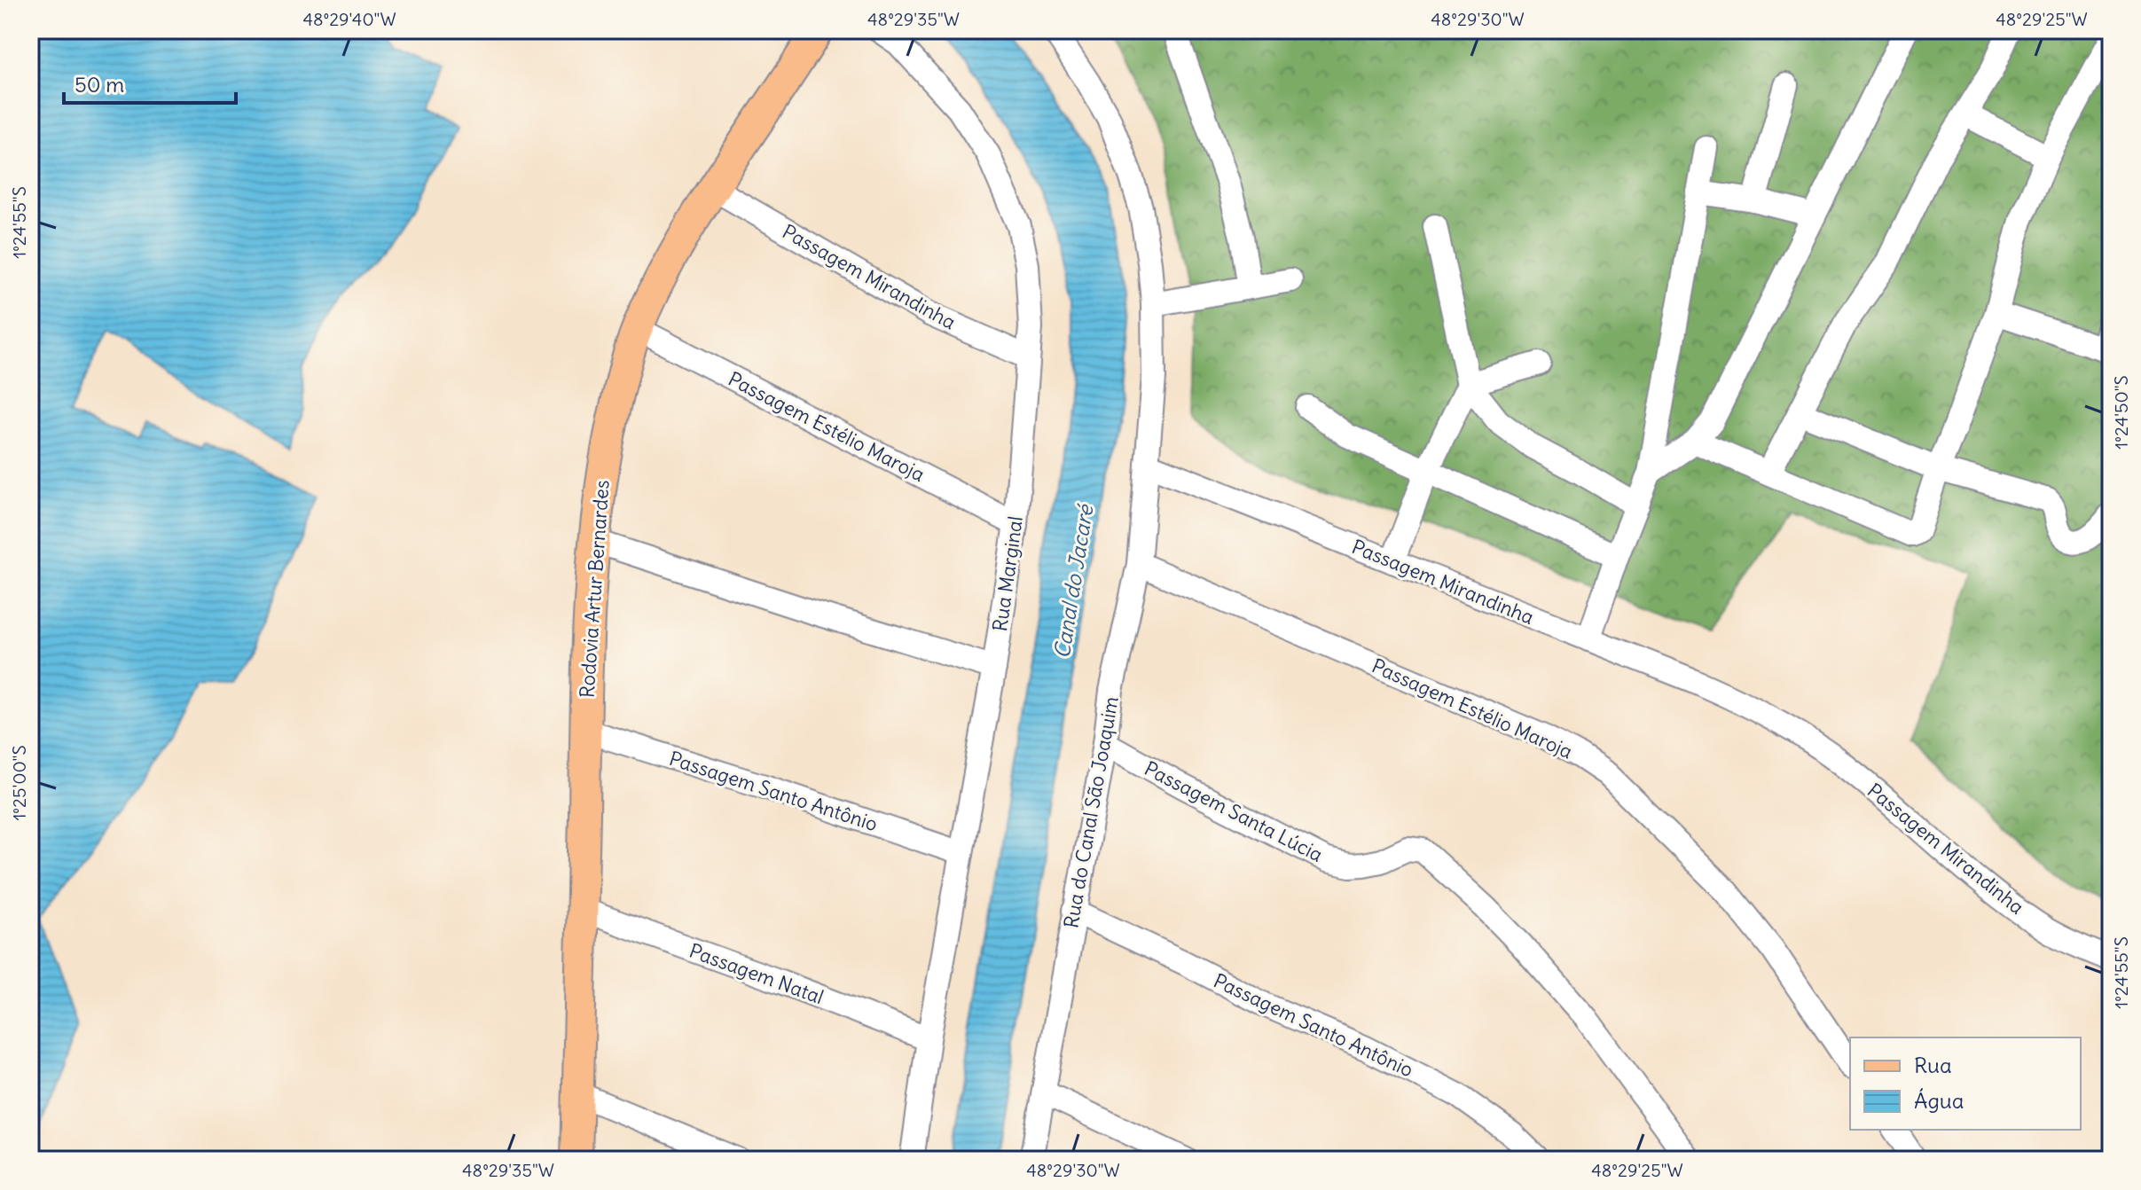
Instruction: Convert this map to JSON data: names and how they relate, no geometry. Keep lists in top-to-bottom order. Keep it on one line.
{"streets":{"main road":["Rodovia Artur Bernardes"],"street":["Passagem Mirandinha","Passagem Estélio Maroja","Rua Marginal","Passagem Santo Antônio","Passagem Santa Lúcia","Rua do Canal São Joaquim","Passagem Natal"]},"crossings":[["Passagem Mirandinha","Rua Marginal"],["Passagem Mirandinha","Rodovia Artur Bernardes"],["Passagem Mirandinha","Rua do Canal São Joaquim"],["Passagem Estélio Maroja","Rua Marginal"],["Passagem Estélio Maroja","Rodovia Artur Bernardes"],["Passagem Estélio Maroja","Rua do Canal São Joaquim"],["Rua Marginal","Passagem Santo Antônio"],["Rua Marginal","Passagem Natal"],["Rodovia Artur Bernardes","Passagem Santo Antônio"],["Rodovia Artur Bernardes","Passagem Natal"],["Passagem Santo Antônio","Rua do Canal São Joaquim"],["Passagem Santa Lúcia","Rua do Canal São Joaquim"]],"water":["Canal do Jacaré"],"legend":["Rua","Água"],"scale_bar":"50 m","coordinates":["48°29'40\"W","48°29'35\"W","48°29'30\"W","48°29'25\"W","1°24'55\"S","1°24'50\"S","1°25'00\"S"]}
